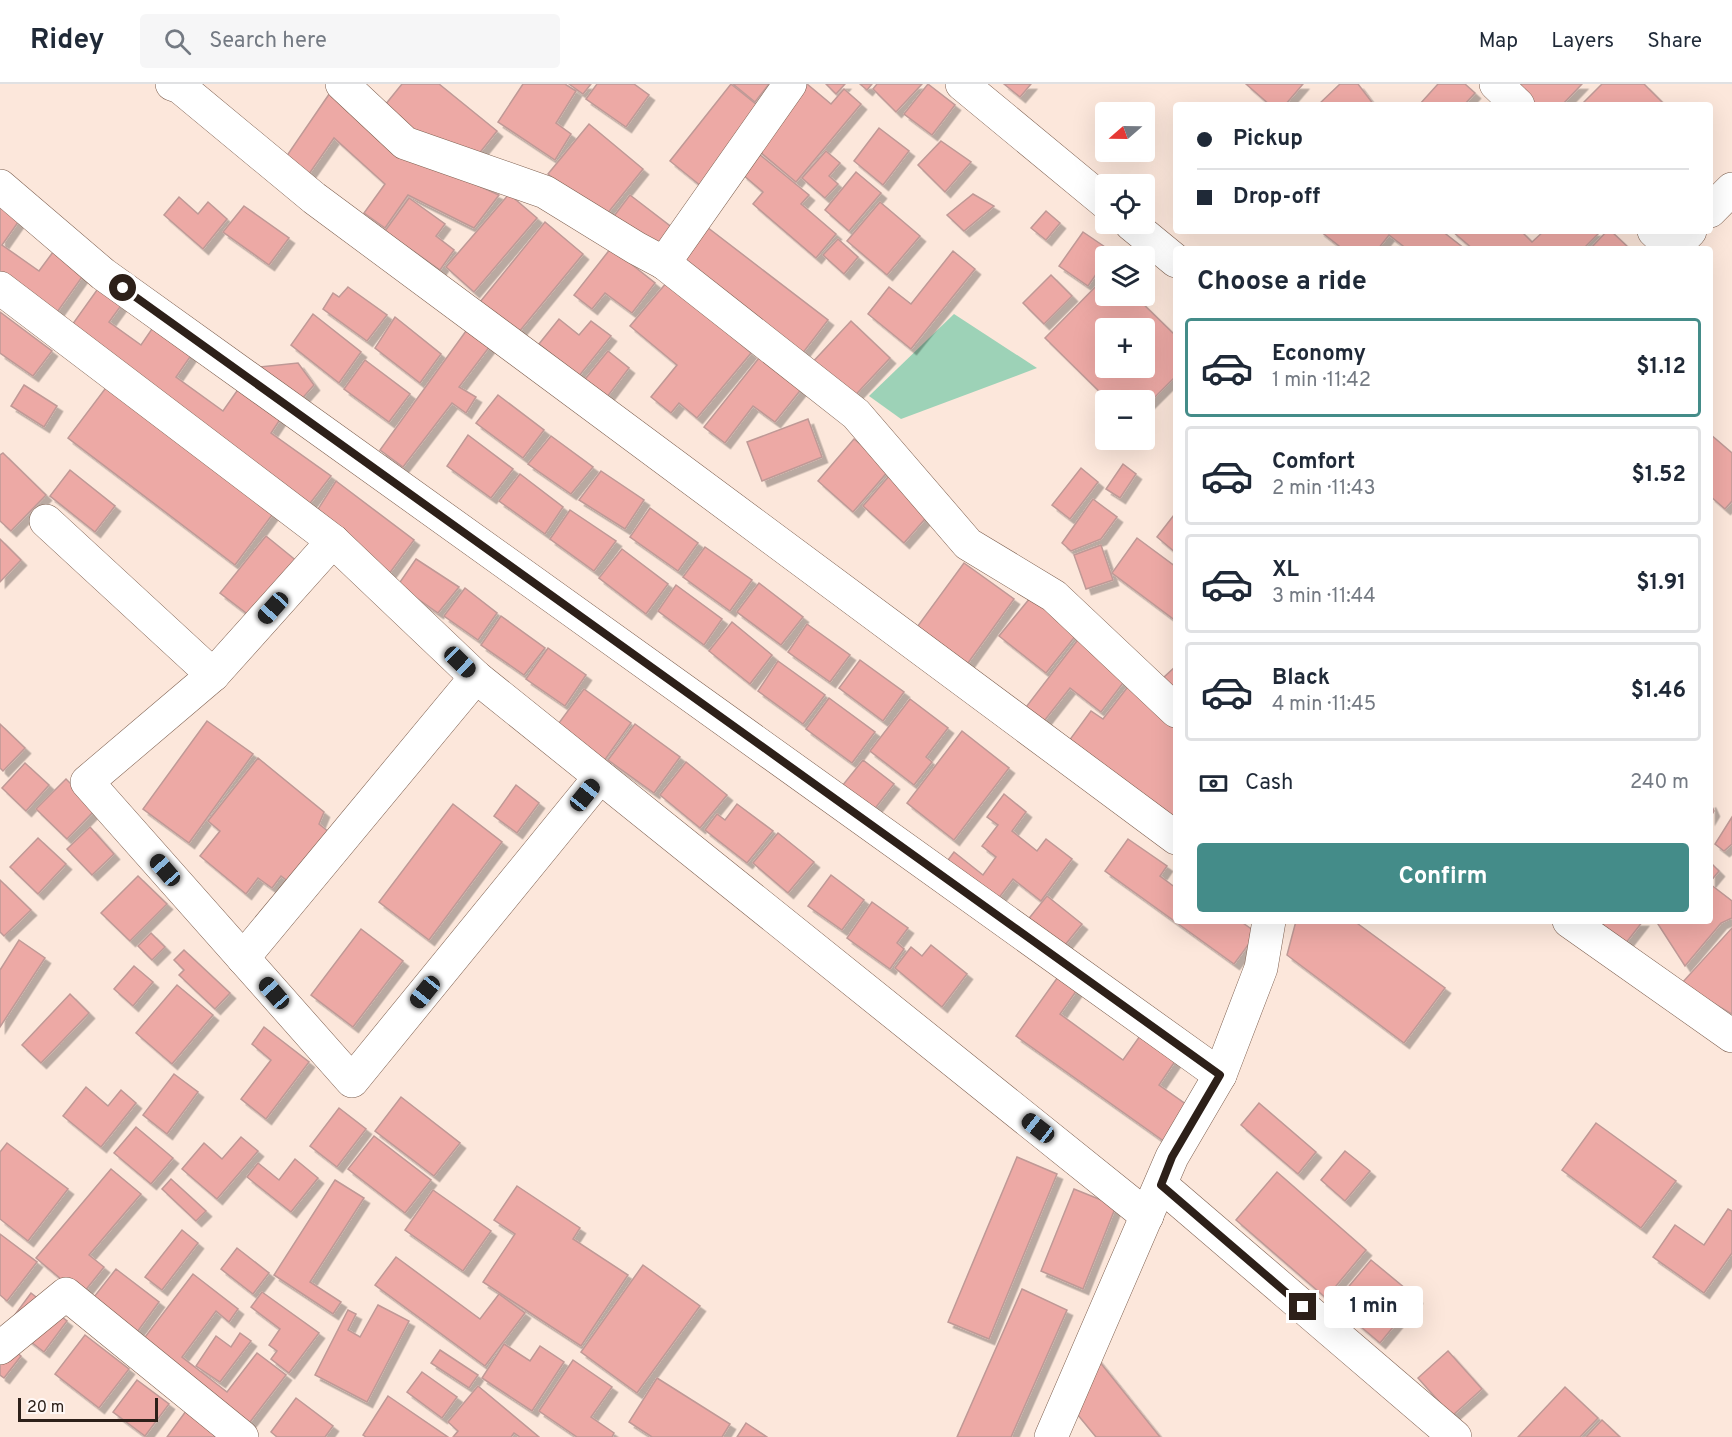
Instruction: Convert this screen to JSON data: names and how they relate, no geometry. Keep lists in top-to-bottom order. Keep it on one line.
{"scale_bar":"20 m","north":"left","page":{"header":"Ridey","search":"Search here","nav":["Map","Layers","Share"],"map_buttons":["+","−"],"banner":["Pickup","Drop-off"],"heading":"Choose a ride","list":[{"name":"Economy","note":"1 min · 11:42","value":"$1.12"},{"name":"Comfort","note":"2 min · 11:43","value":"$1.52"},{"name":"XL","note":"3 min · 11:44","value":"$1.91"},{"name":"Black","note":"4 min · 11:45","value":"$1.46"}],"pay":["Cash","240 m"],"buttons":"Confirm","bubble":"1 min","scale":"20 m"}}
